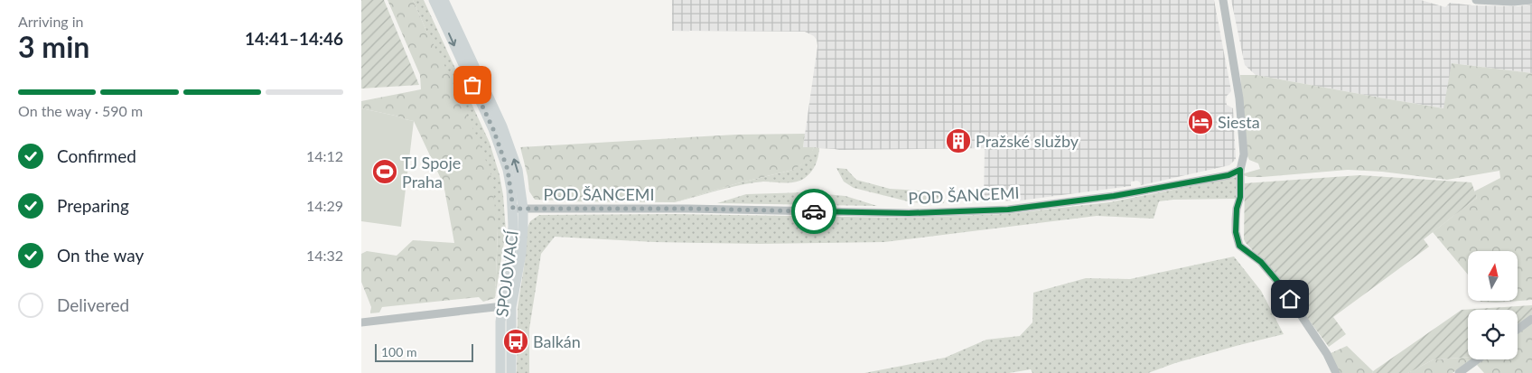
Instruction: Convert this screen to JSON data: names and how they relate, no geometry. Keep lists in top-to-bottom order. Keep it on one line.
{"streets":{"main road":["SPOJOVACÍ"],"street":["POD ŠANCEMI"]},"crossings":[["POD ŠANCEMI","SPOJOVACÍ"]],"places":{"hotel":["Siesta"],"building":["Pražské služby"],"sports":["TJ Spoje Praha"],"bus stop":["Balkán"]},"scale_bar":"100 m","north":"top","page":{"heading":["3 min","Arriving in","14:41–14:46"],"bar":"On the way · 590 m","list":[["Confirmed","14:12"],["Preparing","14:29"],["On the way","14:32"],"Delivered"],"scale":"100 m"}}
